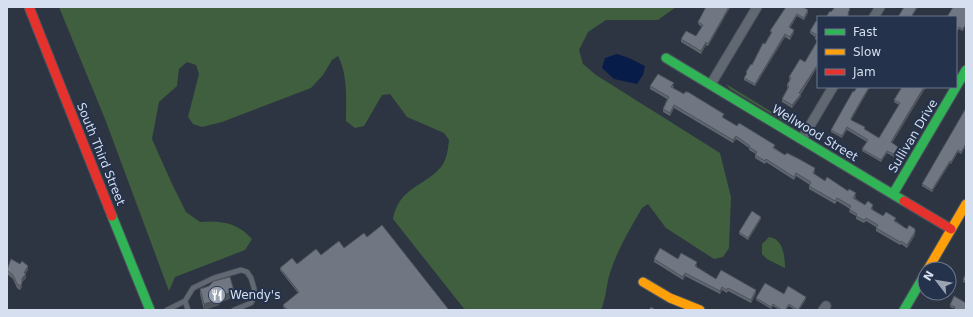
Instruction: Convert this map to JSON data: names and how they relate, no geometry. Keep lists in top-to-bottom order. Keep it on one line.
{"streets":{"main road":["Wellwood Street","Sullivan Drive","South Third Street"]},"crossings":[["Wellwood Street","Sullivan Drive"]],"places":{"restaurant":["Wendy's"]},"legend":["Fast","Slow","Jam"],"north":"top left"}
